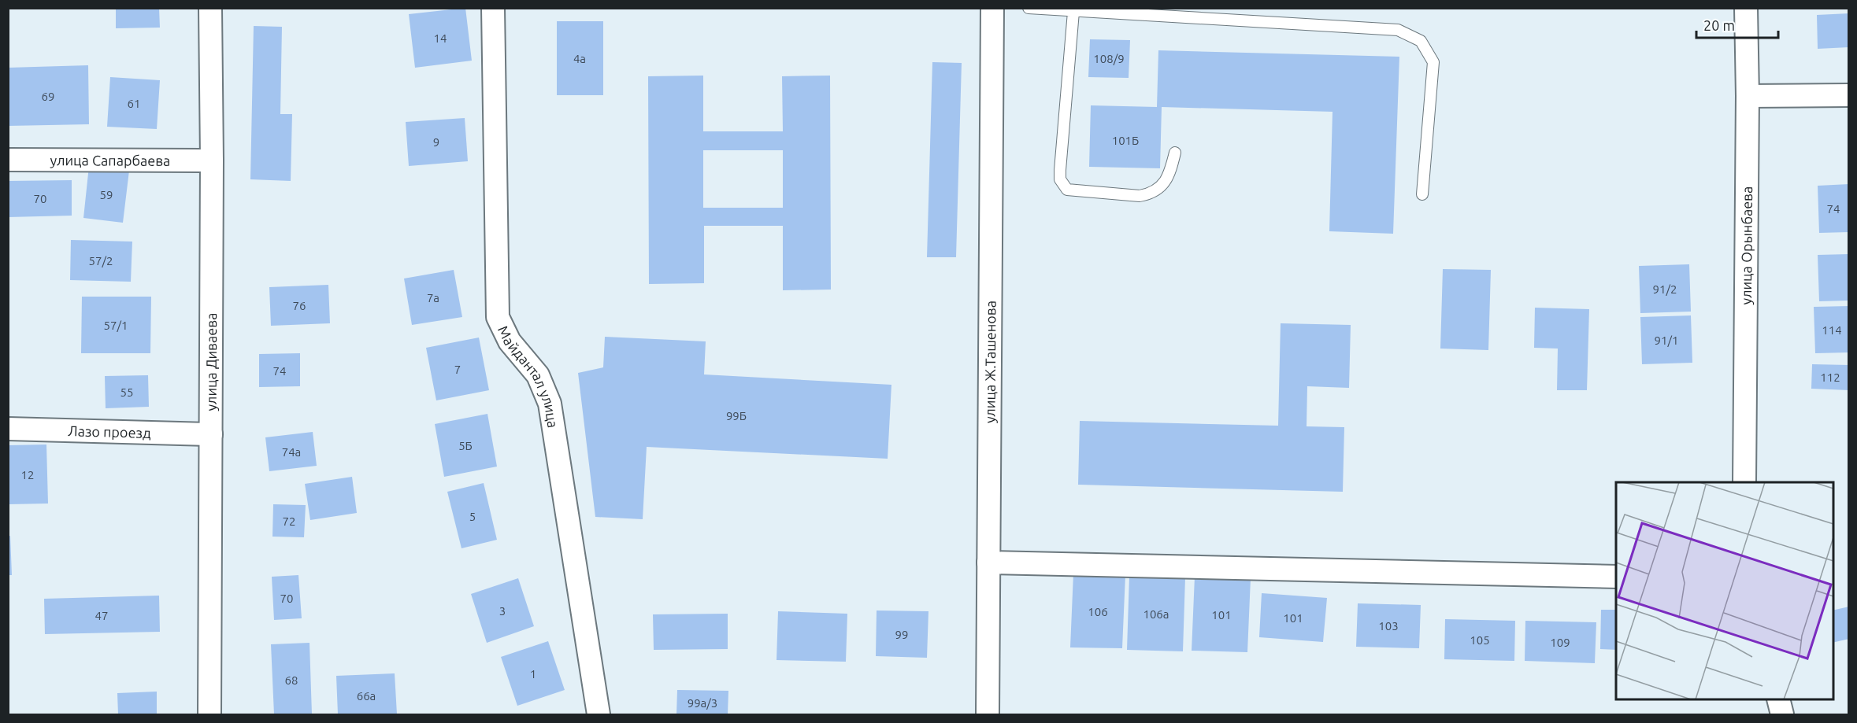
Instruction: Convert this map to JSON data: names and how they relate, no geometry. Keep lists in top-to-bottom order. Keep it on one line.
{"streets":{"street":["улица Сапарбаева","улица Орынбаева","улица Диваева","улица Ж.Ташенова","Майдантал улица","Лазо проезд"]},"crossings":[["улица Сапарбаева","улица Диваева"],["улица Диваева","Лазо проезд"]],"house_numbers":["14","4а","108/9","69","61","101Б","9","59","70","74","57/2","91/2","7а","76","57/1","114","91/1","7","74","112","55","99Б","5Б","74а","12","5","72","70","3","106","106а","101","47","101","103","99","105","109","1","68","66а","99а/3"],"scale_bar":"20 m"}
